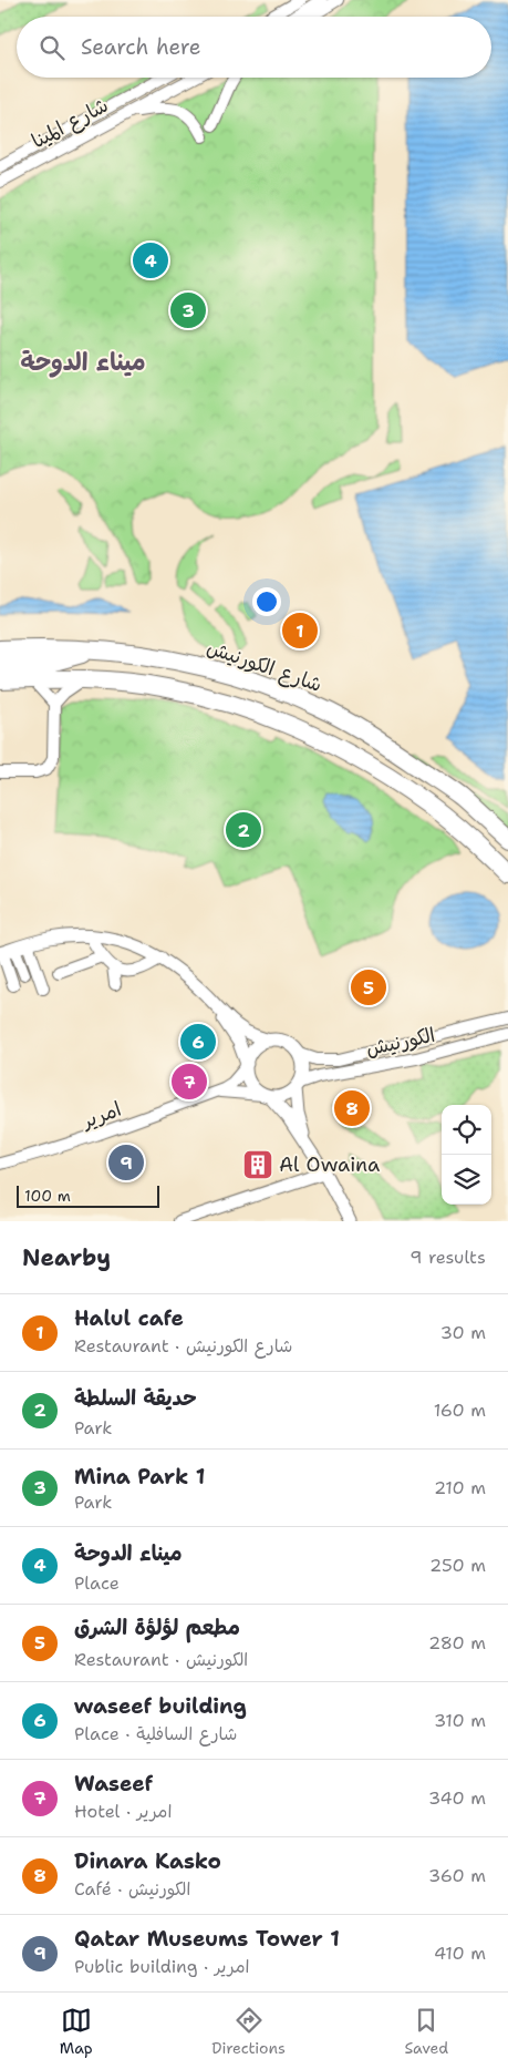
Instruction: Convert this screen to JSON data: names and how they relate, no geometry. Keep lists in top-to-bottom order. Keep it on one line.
{"streets":{"highway":["شارع الكورنيش"],"street":["شارع المينا","الكورنيش","امرير"]},"crossings":[["الكورنيش","امرير"]],"districts":["ميناء الدوحة"],"places":{"building":["Al Owaina"]},"scale_bar":"100 m","page":{"search":"Search here","pins":["4","3","1","2","5","6","7","8","9"],"scale":"100 m","heading":["Nearby","9 results"],"list":[{"mark":"1","name":"Halul cafe","note":"Restaurant · شارع الكورنيش","value":"30 m"},{"mark":"2","name":"حديقة السلطة","note":"Park","value":"160 m"},{"mark":"3","name":"Mina Park 1","note":"Park","value":"210 m"},{"mark":"4","name":"ميناء الدوحة","note":"Place","value":"250 m"},{"mark":"5","name":"مطعم لؤلؤة الشرق","note":"Restaurant · الكورنيش","value":"280 m"},{"mark":"6","name":"waseef building","note":"Place · شارع السافلية","value":"310 m"},{"mark":"7","name":"Waseef","note":"Hotel · امرير","value":"340 m"},{"mark":"8","name":"Dinara Kasko","note":"Café · الكورنيش","value":"360 m"},{"mark":"9","name":"Qatar Museums Tower 1","note":"Public building · امرير","value":"410 m"}],"nav":["Map","Directions","Saved"]}}
